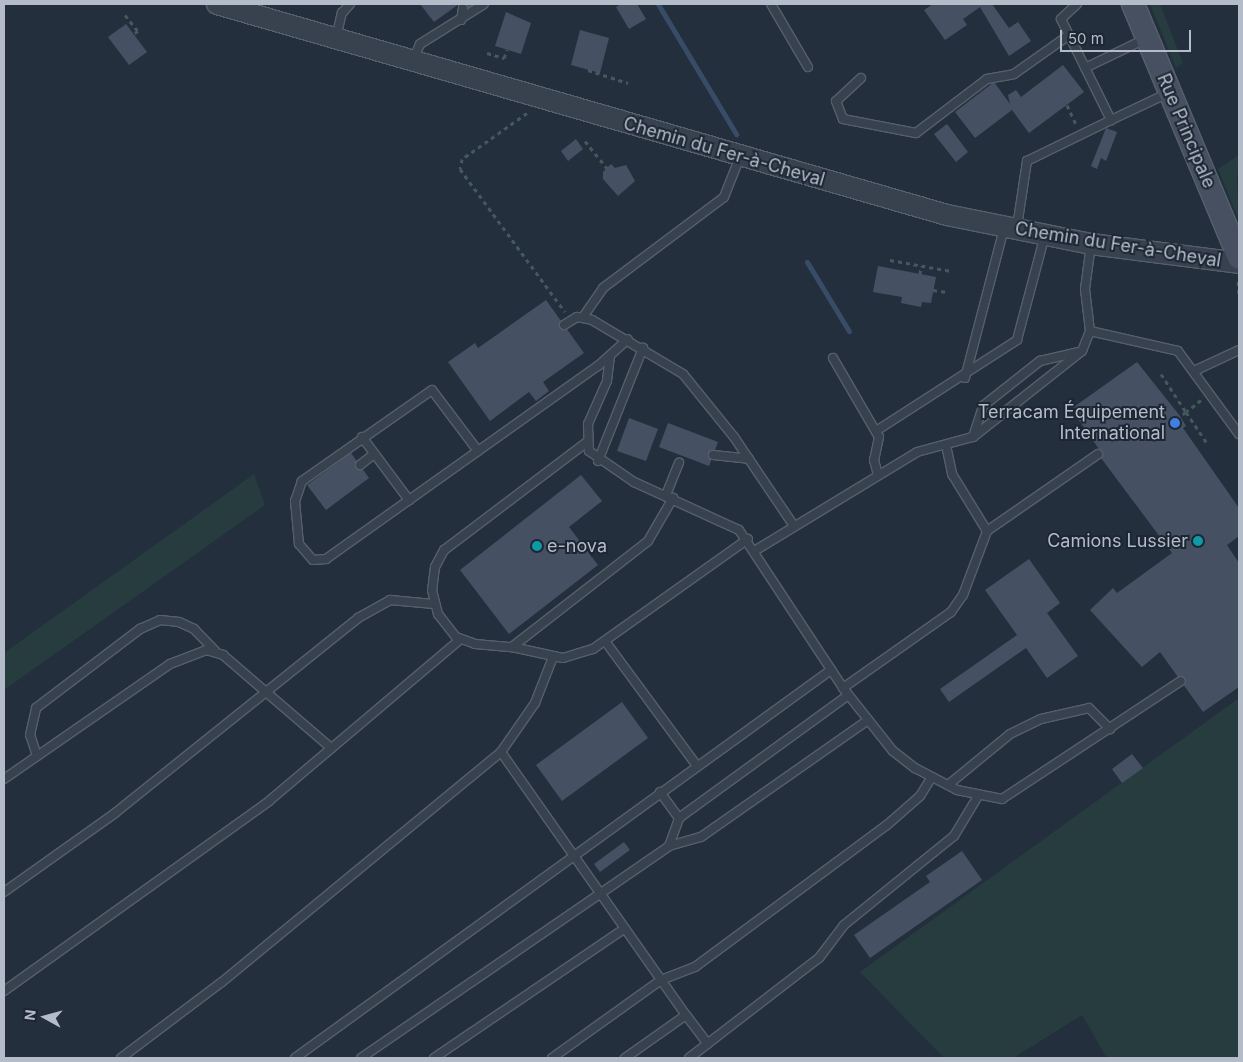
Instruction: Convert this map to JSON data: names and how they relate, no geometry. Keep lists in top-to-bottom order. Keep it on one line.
{"streets":{"main road":["Rue Principale"],"street":["Chemin du Fer-à-Cheval"]},"places":["Terracam Équipement International","Camions Lussier","e-nova"],"scale_bar":"50 m","north":"left"}
